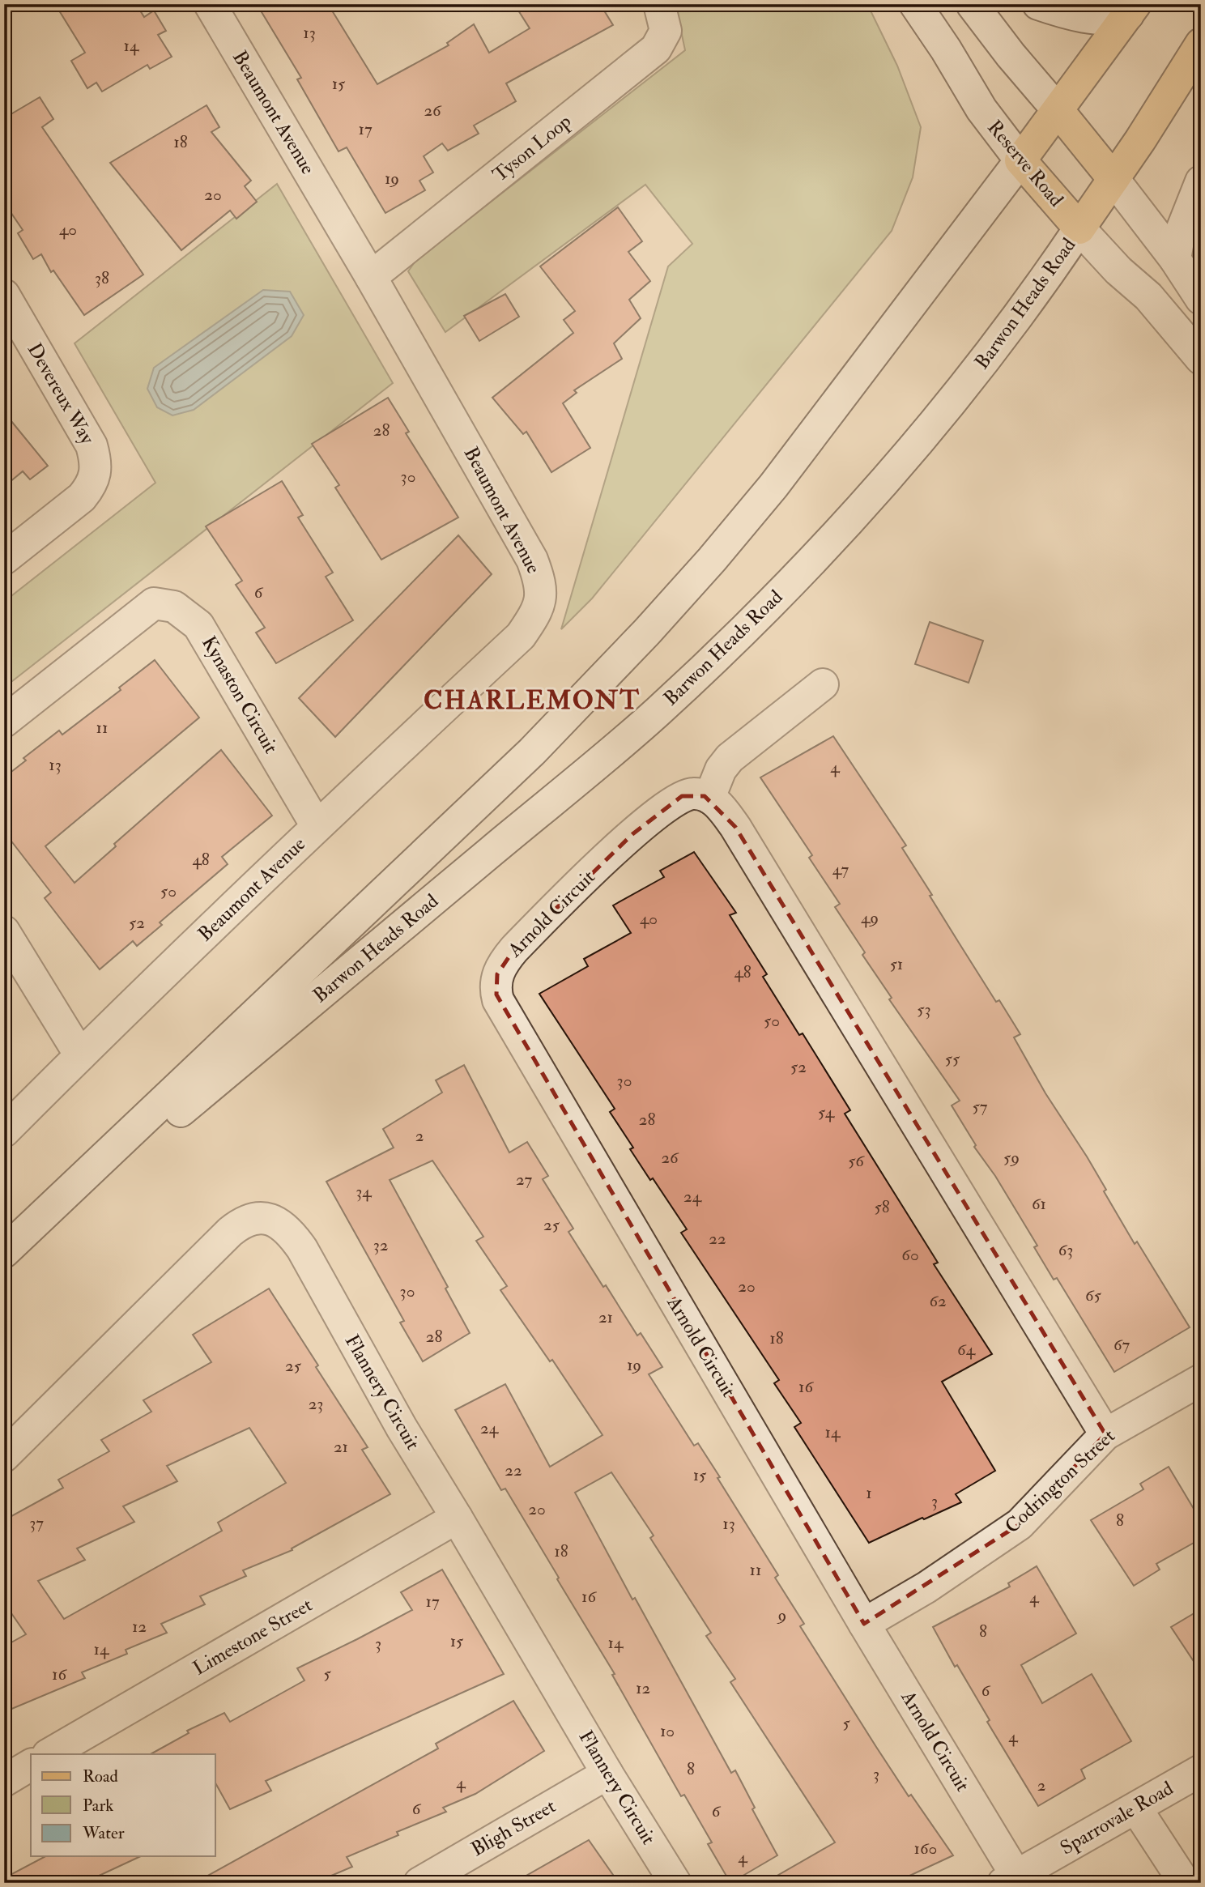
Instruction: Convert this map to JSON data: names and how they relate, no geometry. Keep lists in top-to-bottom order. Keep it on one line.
{"streets":{"main road":["Reserve Road","Barwon Heads Road"],"street":["Beaumont Avenue","Tyson Loop","Devereux Way","Kynaston Circuit","Arnold Circuit","Flannery Circuit","Codrington Street","Limestone Street","Sparrovale Road","Bligh Street"]},"crossings":[["Beaumont Avenue","Tyson Loop"],["Beaumont Avenue","Kynaston Circuit"],["Reserve Road","Barwon Heads Road"],["Arnold Circuit","Codrington Street"],["Arnold Circuit","Sparrovale Road"],["Flannery Circuit","Limestone Street"],["Flannery Circuit","Bligh Street"]],"districts":["CHARLEMONT"],"house_numbers":["13","14","15","26","17","18","19","20","40","38","28","30","6","11","13","4","48","47","50","49","40","52","51","48","53","50","55","52","30","57","54","28","2","26","59","56","27","34","24","61","58","25","22","32","63","60","20","30","65","62","21","28","18","67","64","19","25","16","23","24","14","21","22","15","1","3","20","8","37","13","18","11","16","4","17","9","12","8","15","14","3","14","5","16","12","6","5","10","4","8","3","4","2","6","6","160","4"],"legend":["Road","Park","Water"]}
